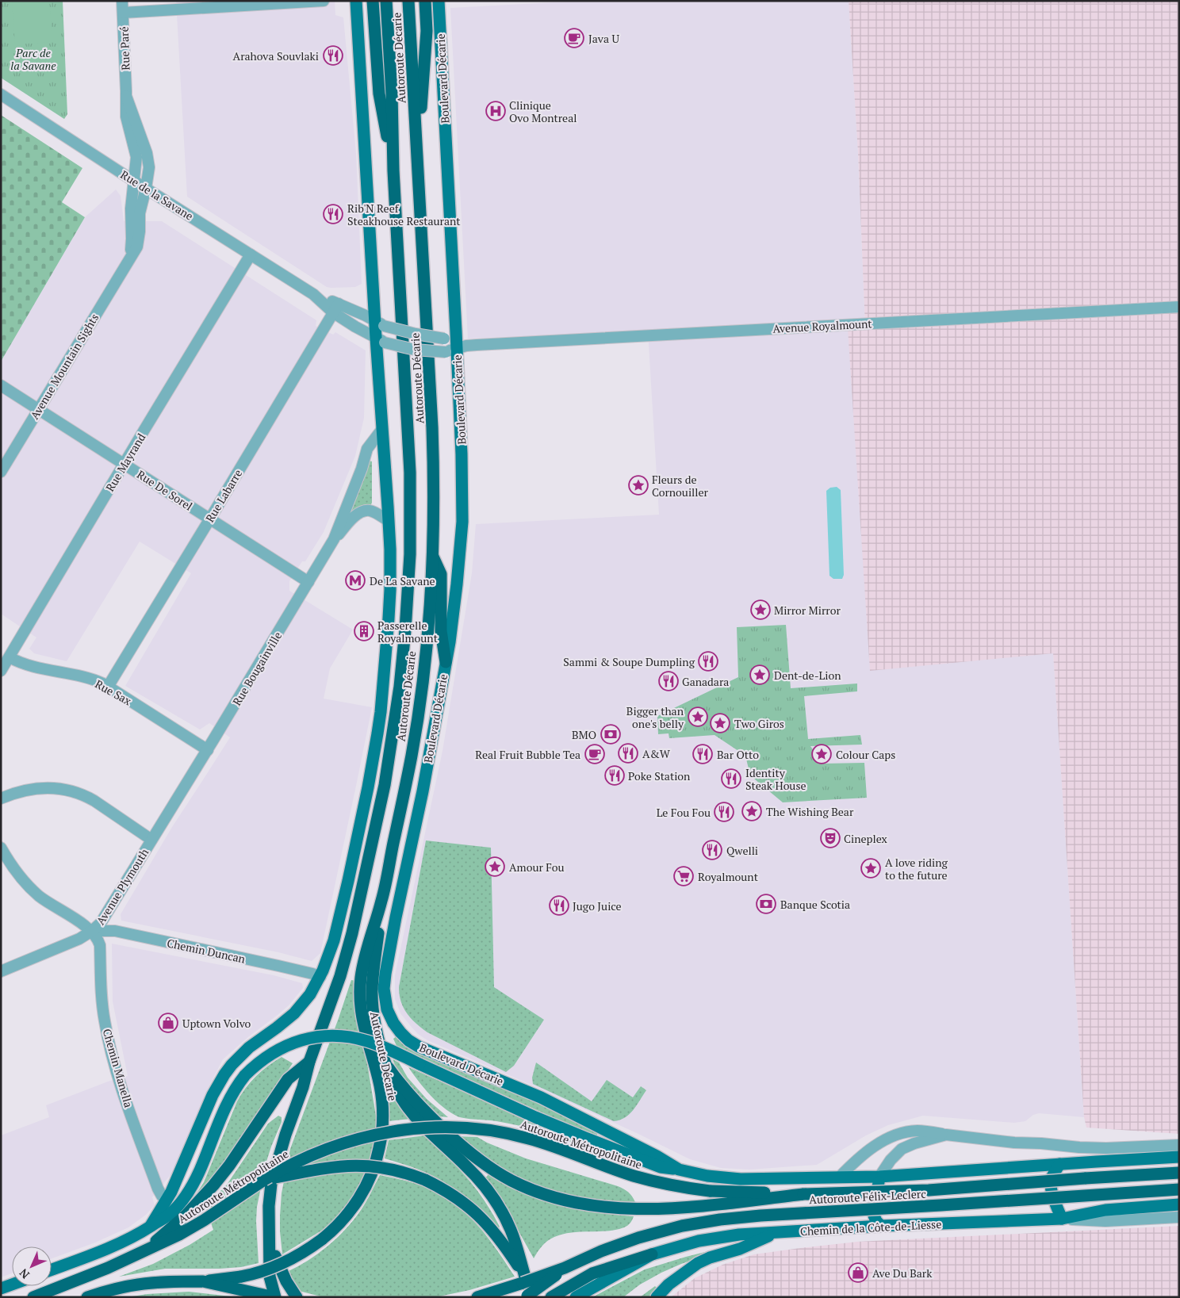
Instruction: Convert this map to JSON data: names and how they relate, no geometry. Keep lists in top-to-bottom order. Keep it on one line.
{"streets":{"highway":["Autoroute Décarie","Autoroute Métropolitaine","Autoroute Félix-Leclerc"],"main road":["Boulevard Décarie","Chemin de la Côte-de-Liesse"],"street":["Rue Paré","Rue de la Savane","Avenue Royalmount","Avenue Mountain Sights","Rue Mayrand","Rue De Sorel","Rue Labarre","Rue Bougainville","Rue Sax","Avenue Plymouth","Chemin Duncan","Chemin Manella"]},"crossings":[["Rue Paré","Avenue Mountain Sights"],["Boulevard Décarie","Rue de la Savane"],["Boulevard Décarie","Avenue Royalmount"],["Rue de la Savane","Avenue Royalmount"],["Rue de la Savane","Avenue Mountain Sights"],["Rue de la Savane","Rue Mayrand"],["Rue de la Savane","Rue Labarre"],["Avenue Mountain Sights","Rue De Sorel"],["Rue Mayrand","Rue De Sorel"],["Rue Mayrand","Rue Sax"],["Rue De Sorel","Rue Labarre"],["Rue De Sorel","Rue Bougainville"],["Rue Labarre","Rue Sax"],["Rue Bougainville","Rue Sax"],["Rue Bougainville","Avenue Plymouth"],["Avenue Plymouth","Chemin Duncan"],["Avenue Plymouth","Chemin Manella"],["Chemin Duncan","Chemin Manella"],["Autoroute Métropolitaine","Autoroute Félix-Leclerc"]],"parks":["Parc de la Savane"],"places":{"cafe":["Java U","Real Fruit Bubble Tea"],"restaurant":["Arahova Souvlaki","Rib'N Reef Steakhouse Restaurant","Sammi & Soupe Dumpling","Ganadara","A&W","Bar Otto","Poke Station","Identity Steak House","Le Fou Fou","Qwelli","Jugo Juice"],"hospital":["Clinique Ovo Montreal"],"place":["Fleurs de Cornouiller","Mirror Mirror","Dent-de-Lion","Bigger than one's belly","Two Giros","Colour Caps","The Wishing Bear","Amour Fou","A love riding to the future"],"metro station":["De La Savane"],"building":["Passerelle Royalmount"],"bank":["BMO","Banque Scotia"],"theatre":["Cineplex"],"supermarket":["Royalmount"],"shop":["Uptown Volvo","Ave Du Bark"]},"north":"bottom left"}
